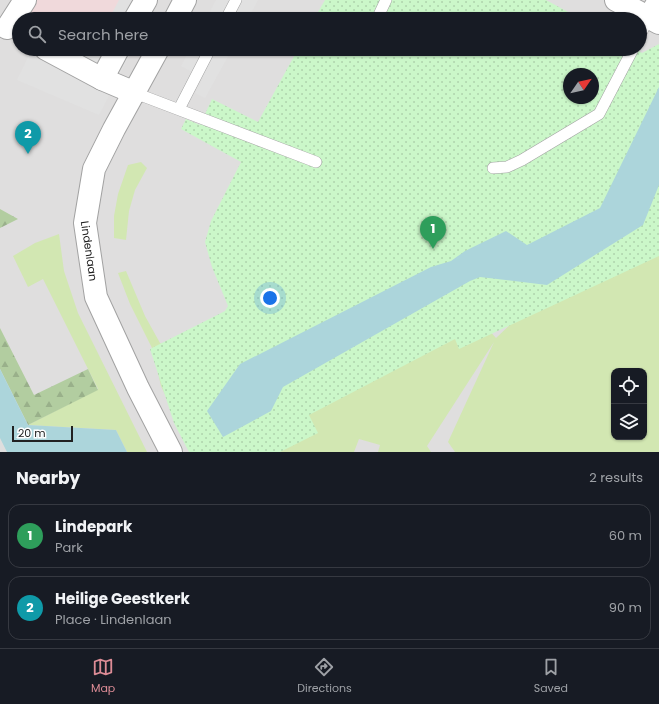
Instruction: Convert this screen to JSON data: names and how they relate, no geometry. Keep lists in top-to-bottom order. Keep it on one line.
{"streets":{"street":["Lindenlaan"]},"scale_bar":"20 m","north":"top right","page":{"search":"Search here","pins":["2","1"],"scale":"20 m","heading":["Nearby","2 results"],"list":[{"mark":"1","name":"Lindepark","note":"Park","value":"60 m"},{"mark":"2","name":"Heilige Geestkerk","note":"Place · Lindenlaan","value":"90 m"}],"nav":["Map","Directions","Saved"]}}
